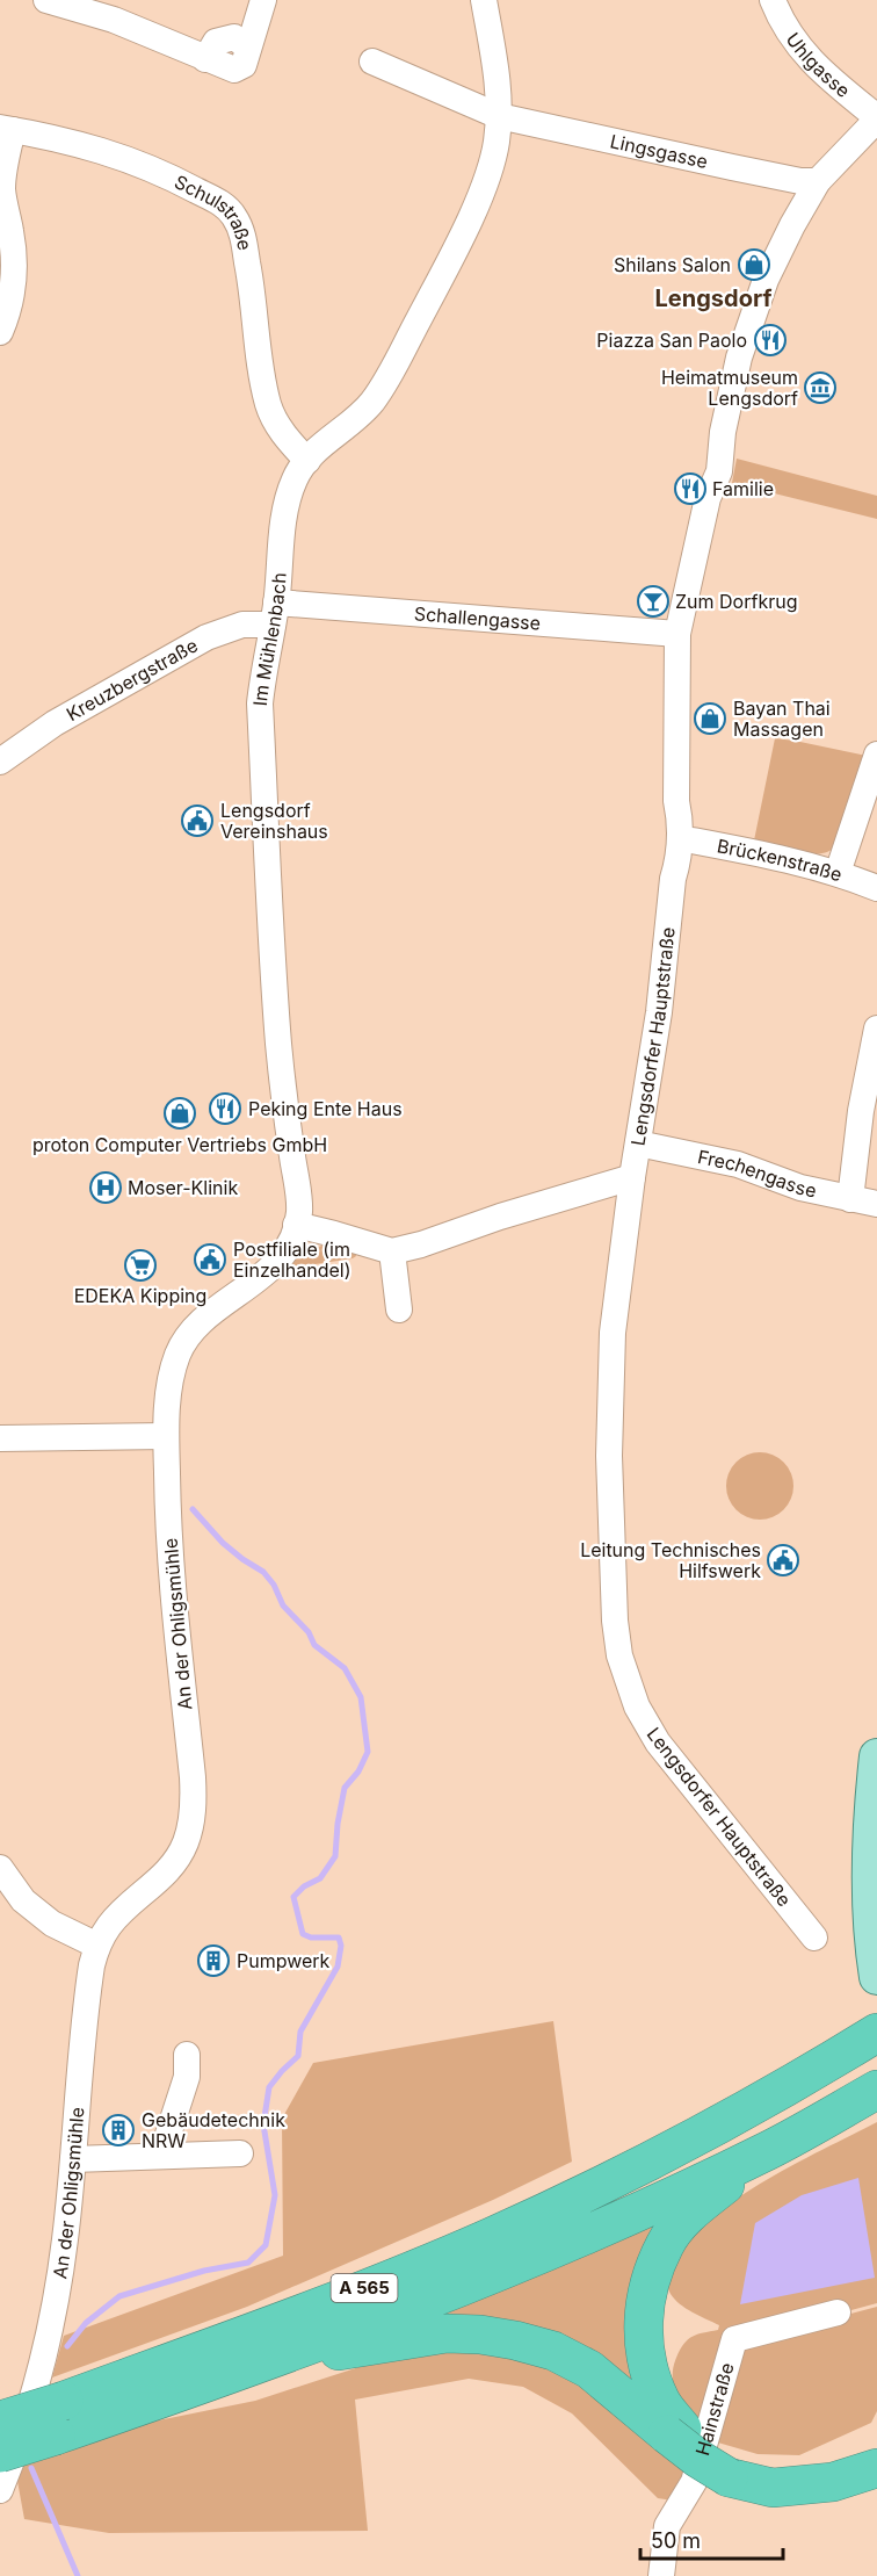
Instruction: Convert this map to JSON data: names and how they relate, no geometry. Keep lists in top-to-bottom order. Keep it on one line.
{"streets":{"highway":["A 565"],"street":["Uhlgasse","Lingsgasse","Schulstraße","Schallengasse","Im Mühlenbach","Kreuzbergstraße","Brückenstraße","Lengsdorfer Hauptstraße","Frechengasse","An der Ohligsmühle","Hainstraße"]},"crossings":[["Uhlgasse","Lengsdorfer Hauptstraße"],["Lingsgasse","Im Mühlenbach"],["Lingsgasse","Lengsdorfer Hauptstraße"],["Schulstraße","Im Mühlenbach"],["Schallengasse","Im Mühlenbach"],["Schallengasse","Kreuzbergstraße"],["Schallengasse","Lengsdorfer Hauptstraße"],["Im Mühlenbach","Kreuzbergstraße"],["Im Mühlenbach","An der Ohligsmühle"],["Brückenstraße","Lengsdorfer Hauptstraße"],["Lengsdorfer Hauptstraße","Frechengasse"],["An der Ohligsmühle","A 565"]],"districts":["Lengsdorf"],"places":{"shop":["Shilans Salon","Bayan Thai Massagen","proton Computer Vertriebs GmbH"],"restaurant":["Piazza San Paolo","Familie","Peking Ente Haus"],"museum":["Heimatmuseum Lengsdorf"],"bar":["Zum Dorfkrug"],"public building":["Lengsdorf Vereinshaus","Postfiliale (im Einzelhandel)","Leitung Technisches Hilfswerk"],"hospital":["Moser-Klinik"],"supermarket":["EDEKA Kipping"],"building":["Pumpwerk","Gebäudetechnik NRW"]},"scale_bar":"50 m"}
